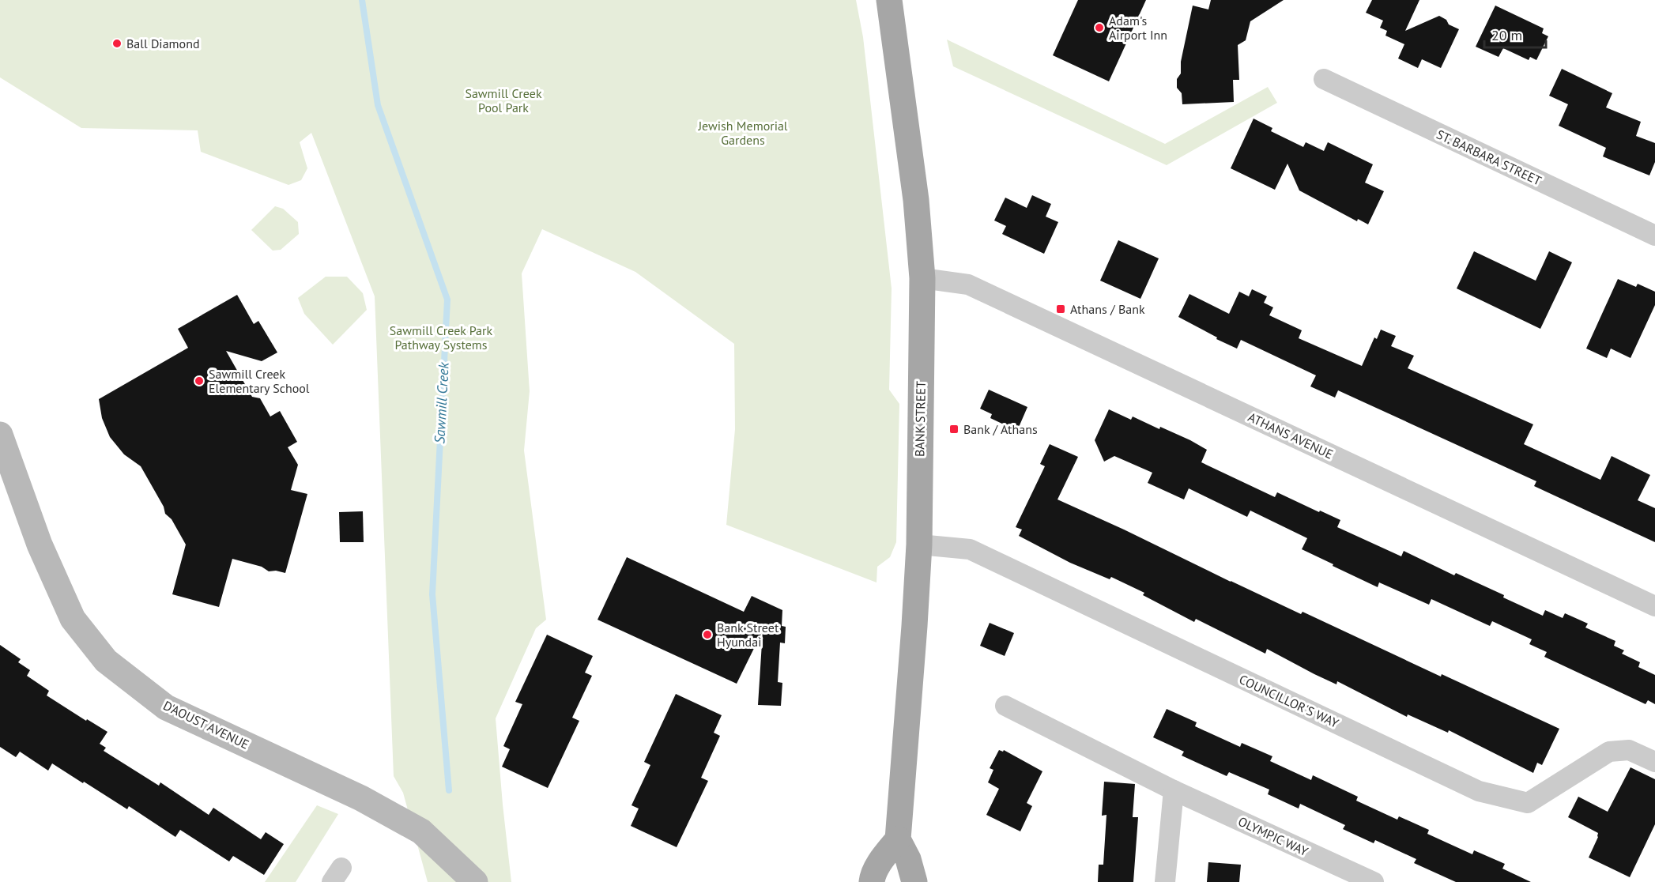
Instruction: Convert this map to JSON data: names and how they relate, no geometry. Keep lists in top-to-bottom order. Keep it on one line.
{"streets":{"main road":["BANK STREET"],"street":["ST. BARBARA STREET","ATHANS AVENUE","COUNCILLOR'S WAY","D'AOUST AVENUE","OLYMPIC WAY"]},"crossings":[["BANK STREET","ATHANS AVENUE"],["BANK STREET","COUNCILLOR'S WAY"]],"water":["Sawmill Creek"],"parks":["Sawmill Creek Pool Park","Jewish Memorial Gardens","Sawmill Creek Park Pathway Systems"],"places":{"other":["Adam's Airport Inn","Ball Diamond","Sawmill Creek Elementary School","Bank Street Hyundai"],"transit":["Athans / Bank","Bank / Athans"]},"scale_bar":"20 m"}
